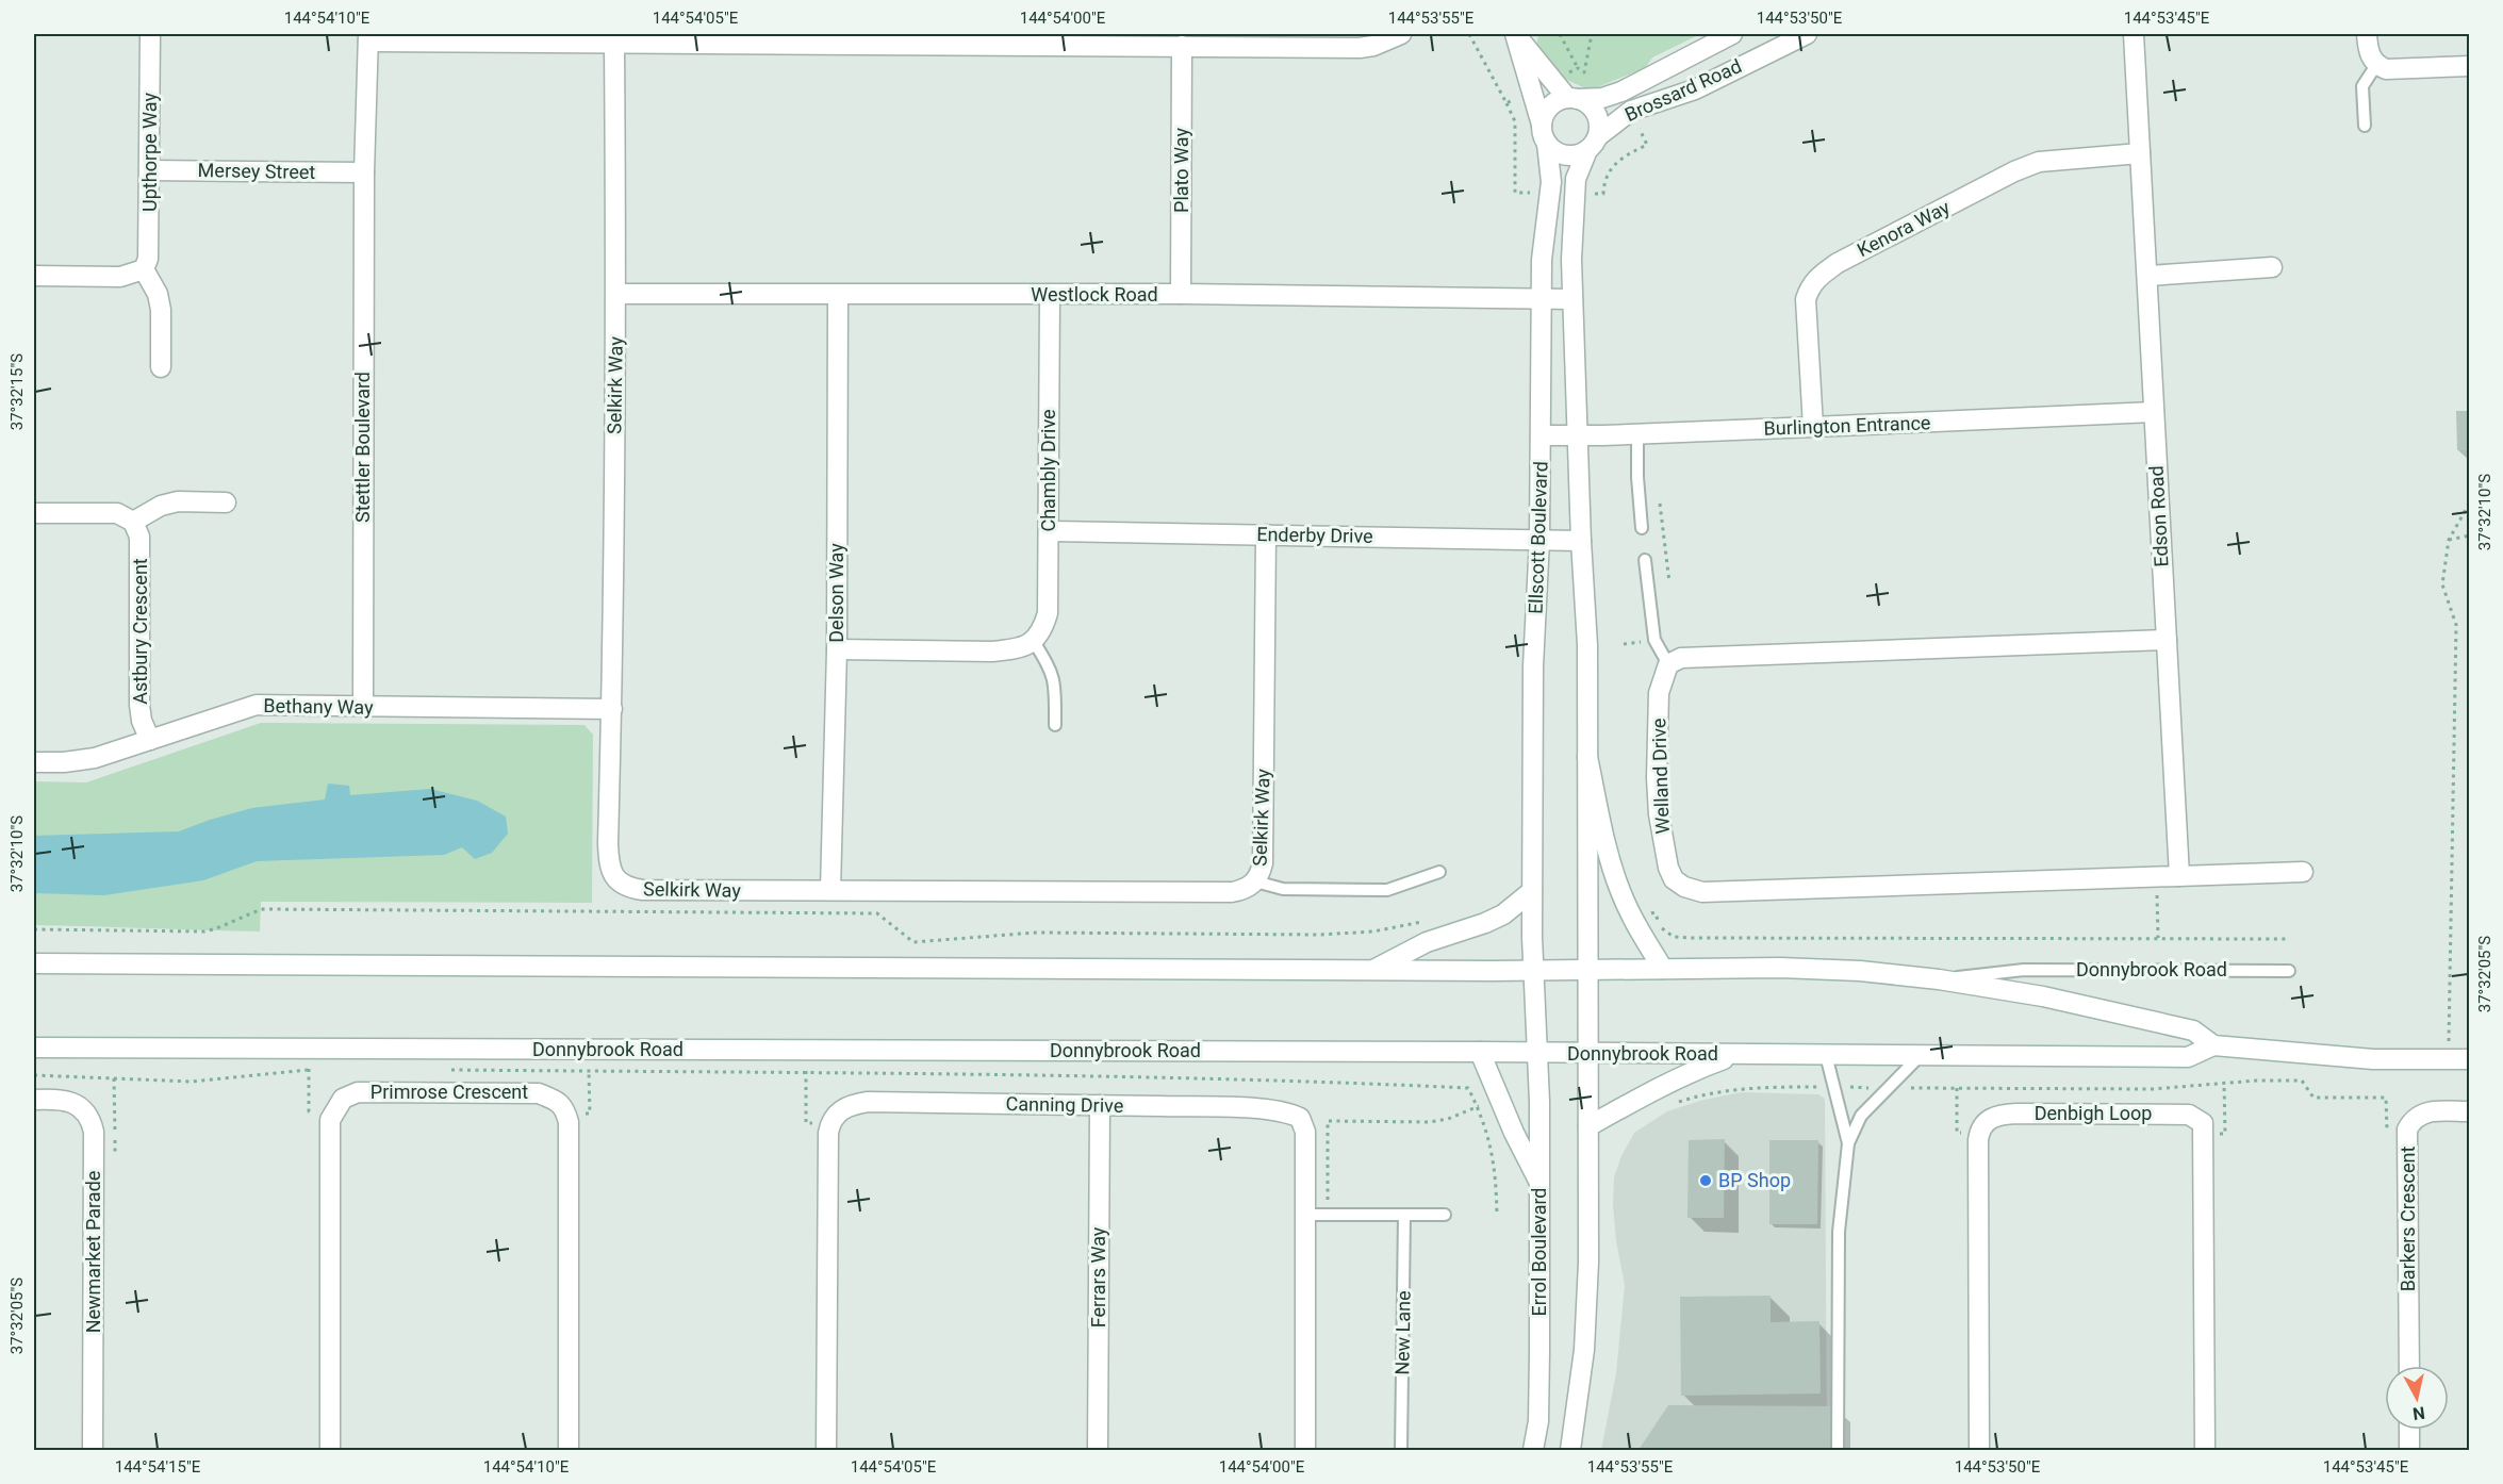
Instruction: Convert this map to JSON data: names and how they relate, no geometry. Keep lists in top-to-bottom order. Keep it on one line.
{"streets":{"street":["Brossard Road","Upthorpe Way","Plato Way","Mersey Street","Kenora Way","Westlock Road","Selkirk Way","Burlington Entrance","Stettler Boulevard","Chambly Drive","Edson Road","Enderby Drive","Ellscott Boulevard","Delson Way","Astbury Crescent","Bethany Way","Welland Drive","Donnybrook Road","Primrose Crescent","Canning Drive","Denbigh Loop","Barkers Crescent","Newmarket Parade","Errol Boulevard","Ferrars Way"],"lane":["New Lane"]},"crossings":[["Brossard Road","Ellscott Boulevard"],["Upthorpe Way","Mersey Street"],["Plato Way","Westlock Road"],["Mersey Street","Stettler Boulevard"],["Kenora Way","Burlington Entrance"],["Kenora Way","Edson Road"],["Westlock Road","Selkirk Way"],["Westlock Road","Chambly Drive"],["Westlock Road","Ellscott Boulevard"],["Westlock Road","Delson Way"],["Selkirk Way","Enderby Drive"],["Selkirk Way","Delson Way"],["Selkirk Way","Bethany Way"],["Burlington Entrance","Edson Road"],["Burlington Entrance","Ellscott Boulevard"],["Stettler Boulevard","Bethany Way"],["Chambly Drive","Enderby Drive"],["Edson Road","Welland Drive"],["Enderby Drive","Ellscott Boulevard"],["Ellscott Boulevard","Donnybrook Road"],["Ellscott Boulevard","Errol Boulevard"],["Astbury Crescent","Bethany Way"],["Donnybrook Road","Errol Boulevard"],["Canning Drive","Ferrars Way"]],"places":["BP Shop"],"north":"bottom","coordinates":["144°54'10\"E","144°54'05\"E","144°54'00\"E","144°53'55\"E","144°53'50\"E","144°53'45\"E","37°32'15\"S","37°32'10\"S","37°32'05\"S","144°54'15\"E"]}
